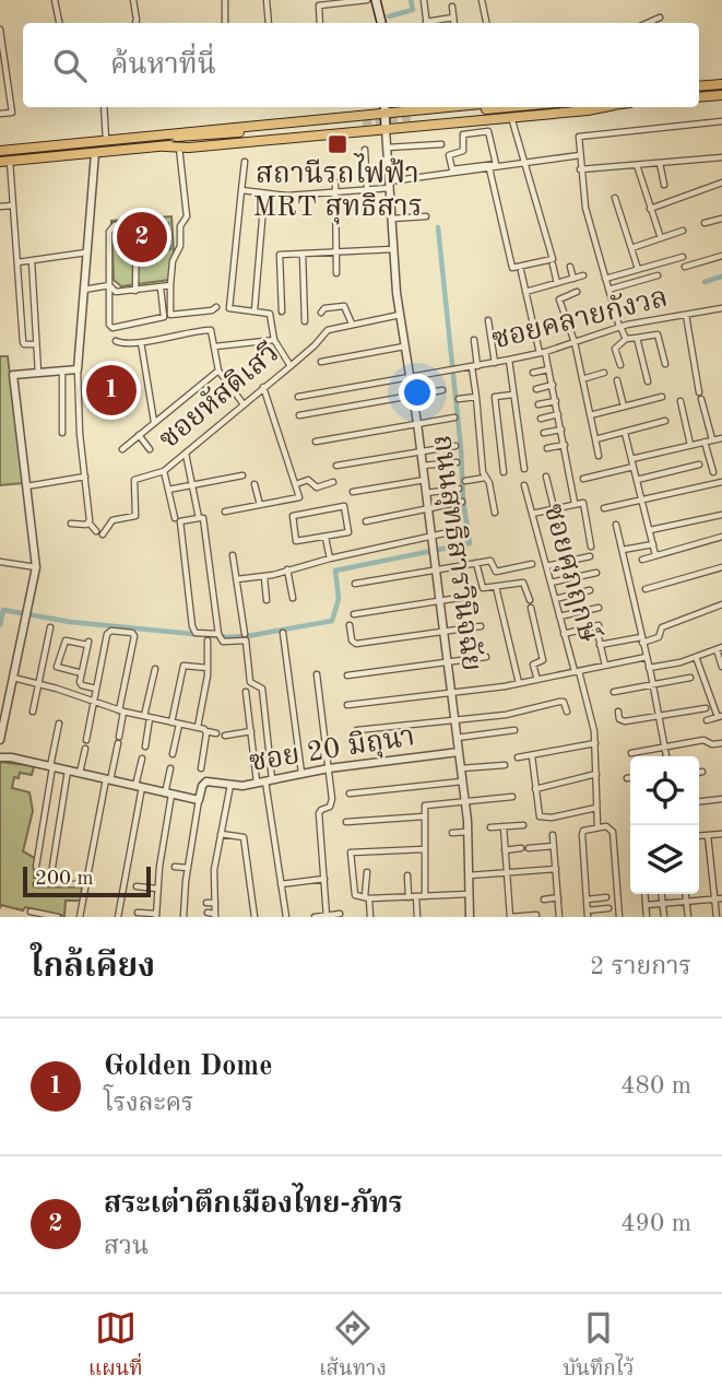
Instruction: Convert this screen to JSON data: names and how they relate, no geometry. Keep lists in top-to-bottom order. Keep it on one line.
{"streets":{"main road":["ถนนสุทธิสารวินิจฉัย"],"street":["ซอยคลายกังวล","ซอยหัสดิเสวี","ซอยศุภฤกษ์","ซอย 20 มิถุนา"]},"crossings":[["ซอยคลายกังวล","ถนนสุทธิสารวินิจฉัย"],["ซอยหัสดิเสวี","ถนนสุทธิสารวินิจฉัย"],["ถนนสุทธิสารวินิจฉัย","ซอย 20 มิถุนา"]],"places":{"transit":["สถานีรถไฟฟ้า MRT สุทธิสาร"]},"scale_bar":"200 m","page":{"search":"ค้นหาที่นี่","pins":["2","1"],"scale":"200 m","heading":["ใกล้เคียง","2 รายการ"],"list":[{"mark":"1","name":"Golden Dome","note":"โรงละคร","value":"480 m"},{"mark":"2","name":"สระเต่าตึกเมืองไทย-ภัทร","note":"สวน","value":"490 m"}],"nav":["แผนที่","เส้นทาง","บันทึกไว้"]}}
